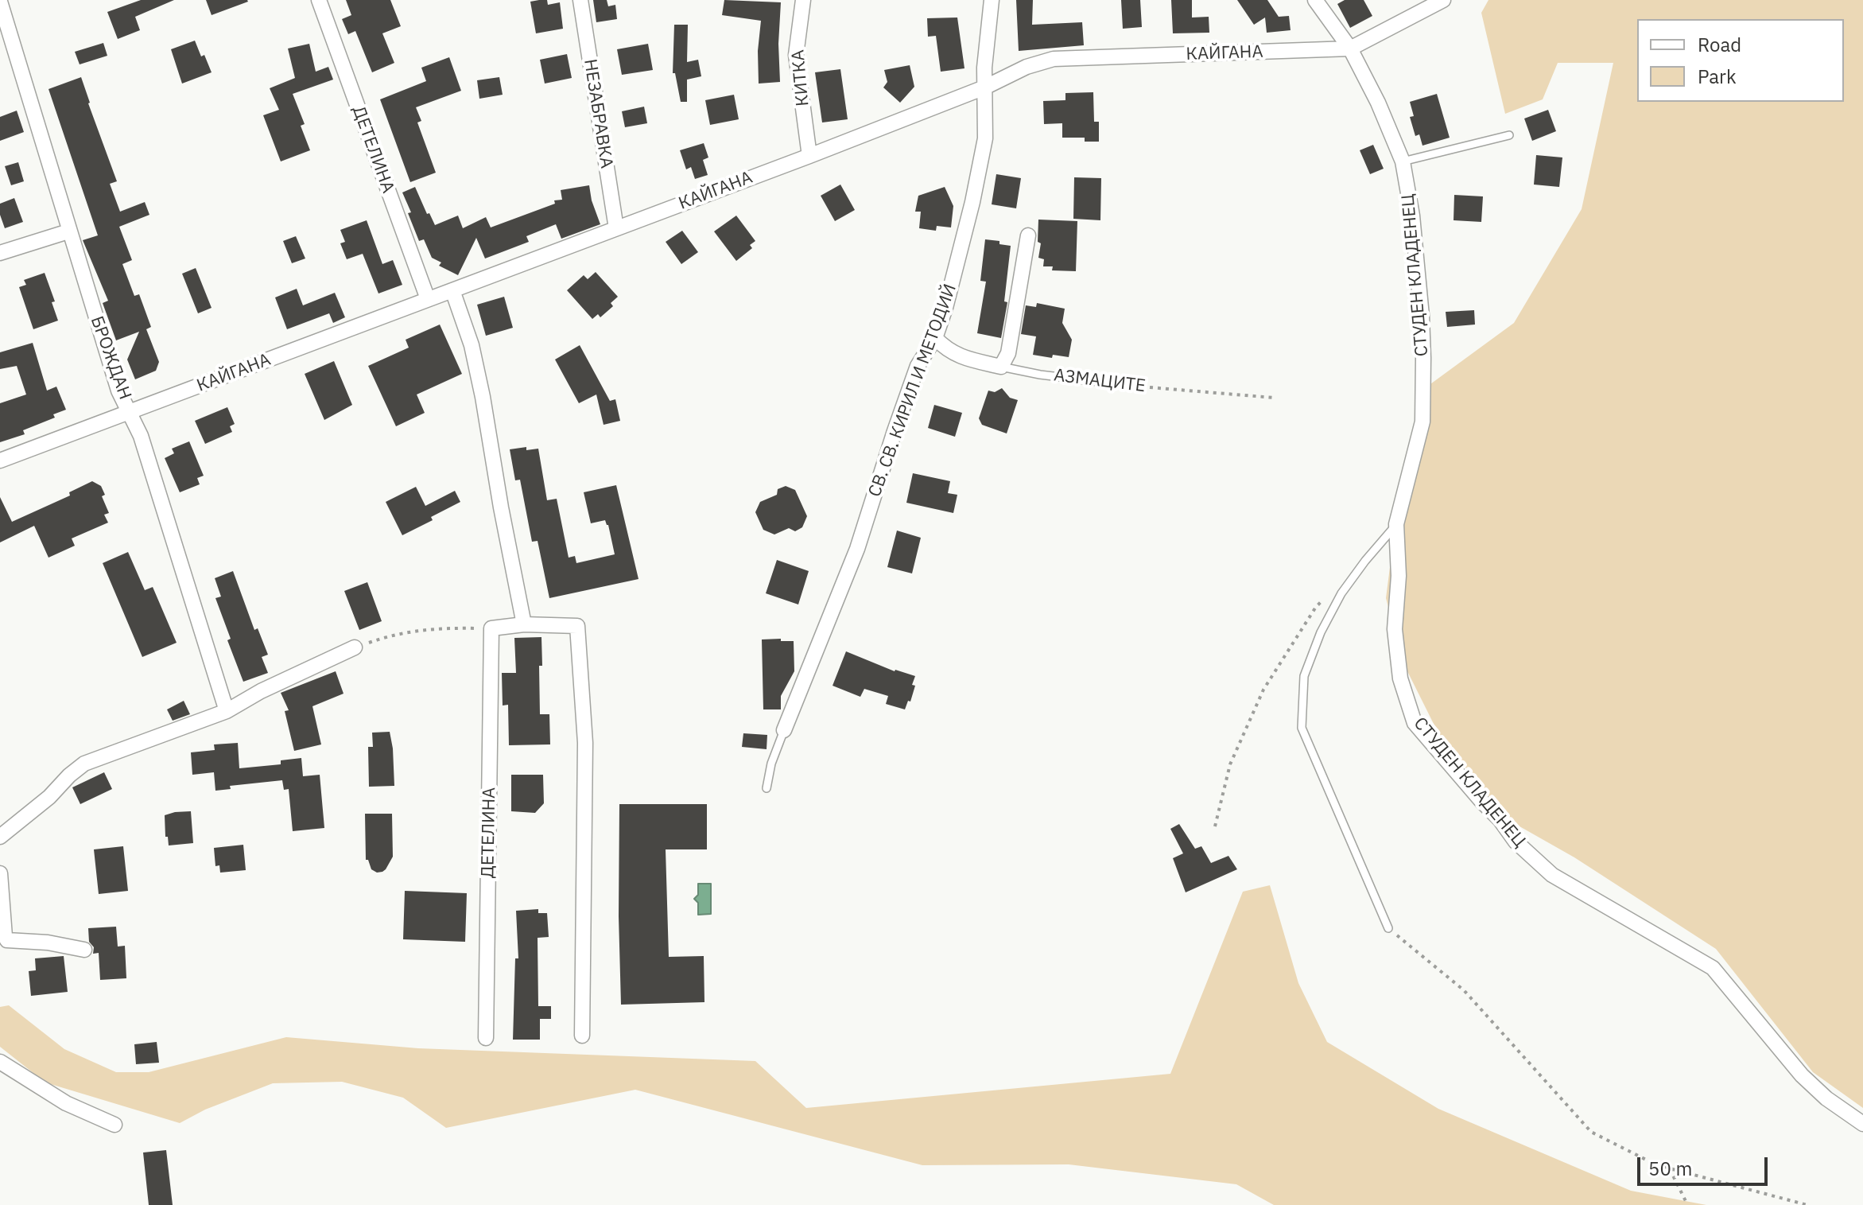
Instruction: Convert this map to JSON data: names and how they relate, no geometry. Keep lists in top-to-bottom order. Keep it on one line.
{"streets":{"street":["КАЙГАНА","КИТКА","НЕЗАБРАВКА","ДЕТЕЛИНА","СТУДЕН КЛАДЕНЕЦ","БРОЖДАН","АЗМАЦИТЕ","СВ. СВ. КИРИЛ И МЕТОДИЙ"]},"crossings":[["КАЙГАНА","КИТКА"],["КАЙГАНА","НЕЗАБРАВКА"],["КАЙГАНА","ДЕТЕЛИНА"],["КАЙГАНА","СТУДЕН КЛАДЕНЕЦ"],["КАЙГАНА","БРОЖДАН"],["КАЙГАНА","СВ. СВ. КИРИЛ И МЕТОДИЙ"],["АЗМАЦИТЕ","СВ. СВ. КИРИЛ И МЕТОДИЙ"]],"legend":["Road","Park"],"scale_bar":"50 m"}
